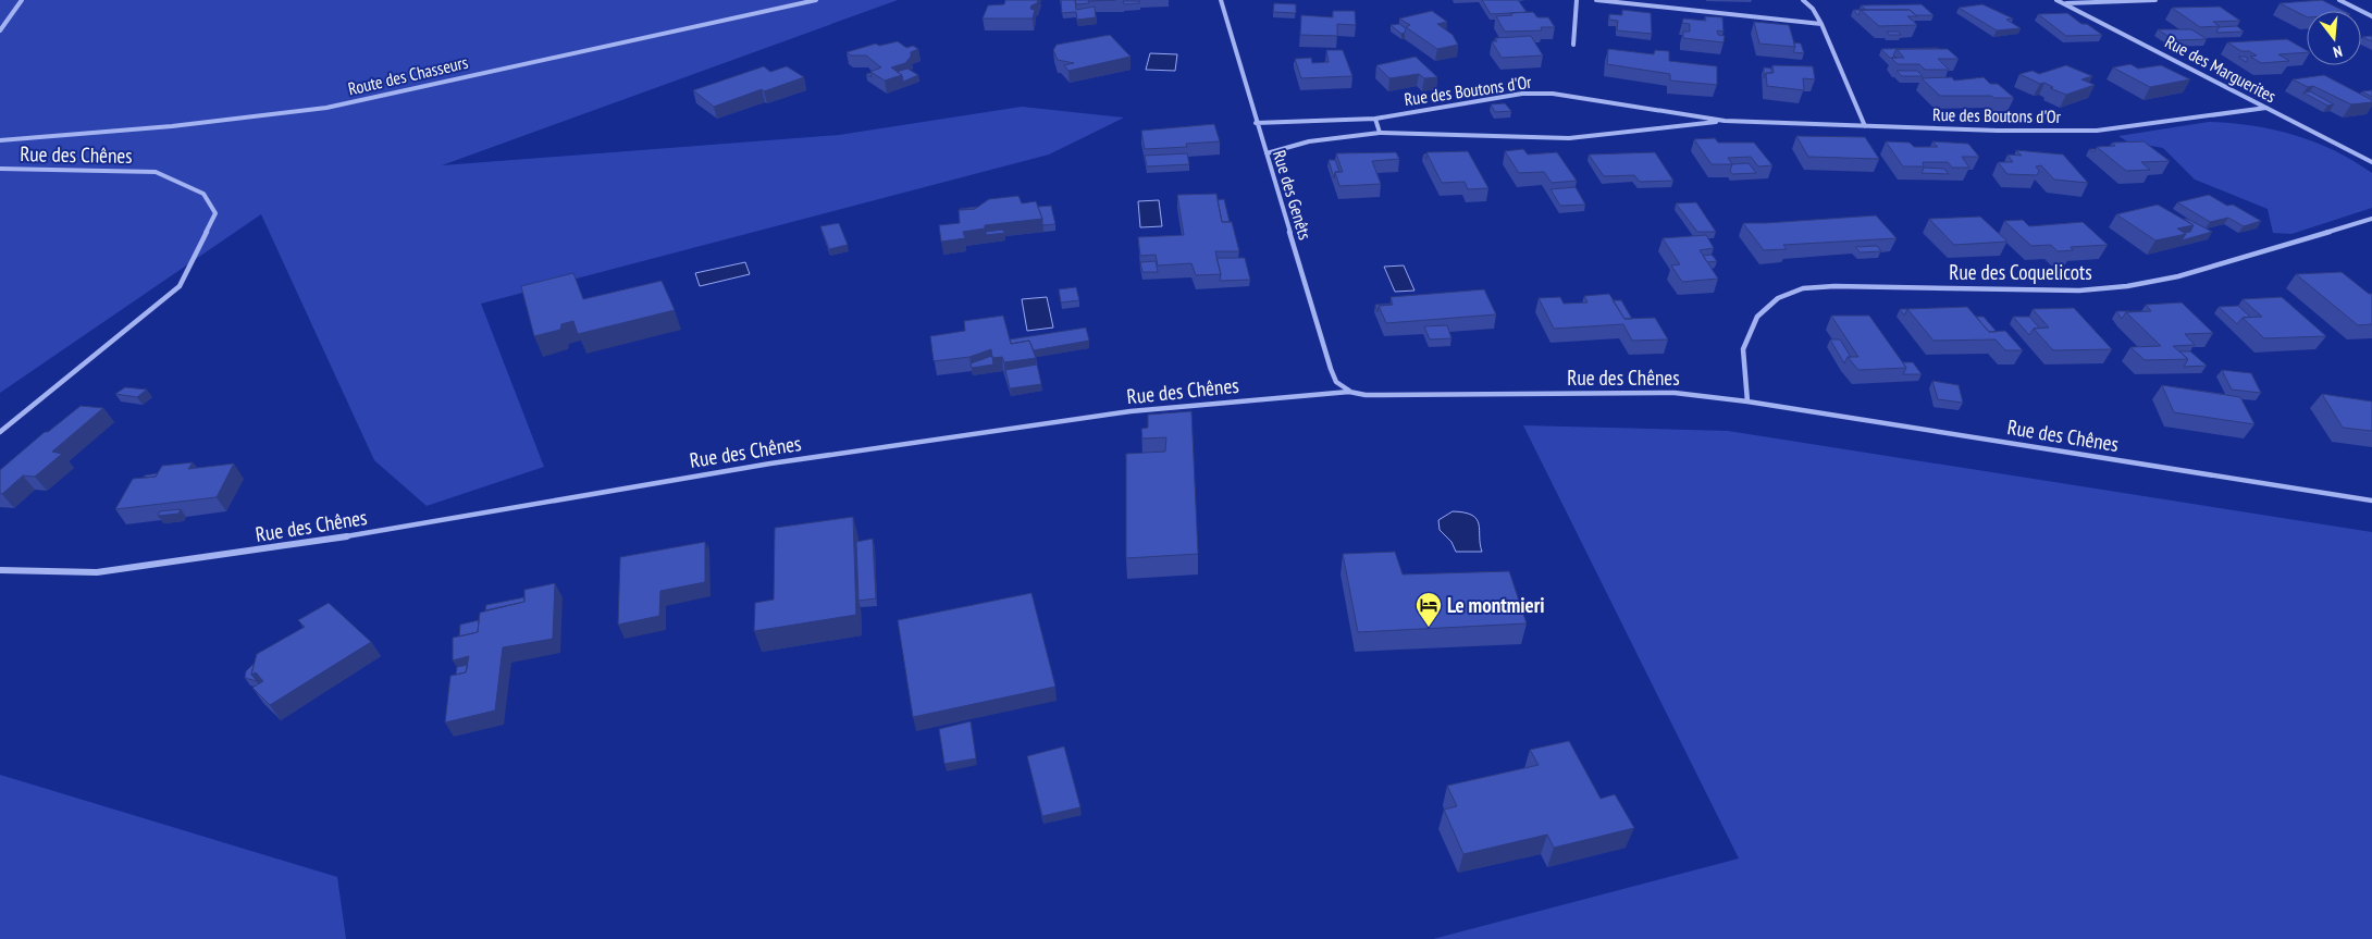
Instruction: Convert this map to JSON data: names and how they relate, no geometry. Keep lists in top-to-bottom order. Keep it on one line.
{"streets":{"street":["Rue des Marguerites","Route des Chasseurs","Rue des Boutons d'Or","Rue des Chênes","Rue des Genêts","Rue des Coquelicots"]},"crossings":[["Rue des Marguerites","Rue des Boutons d'Or"],["Rue des Boutons d'Or","Rue des Genêts"],["Rue des Chênes","Rue des Genêts"],["Rue des Chênes","Rue des Coquelicots"]],"places":{"hotel":["Le montmieri"]},"north":"bottom"}
